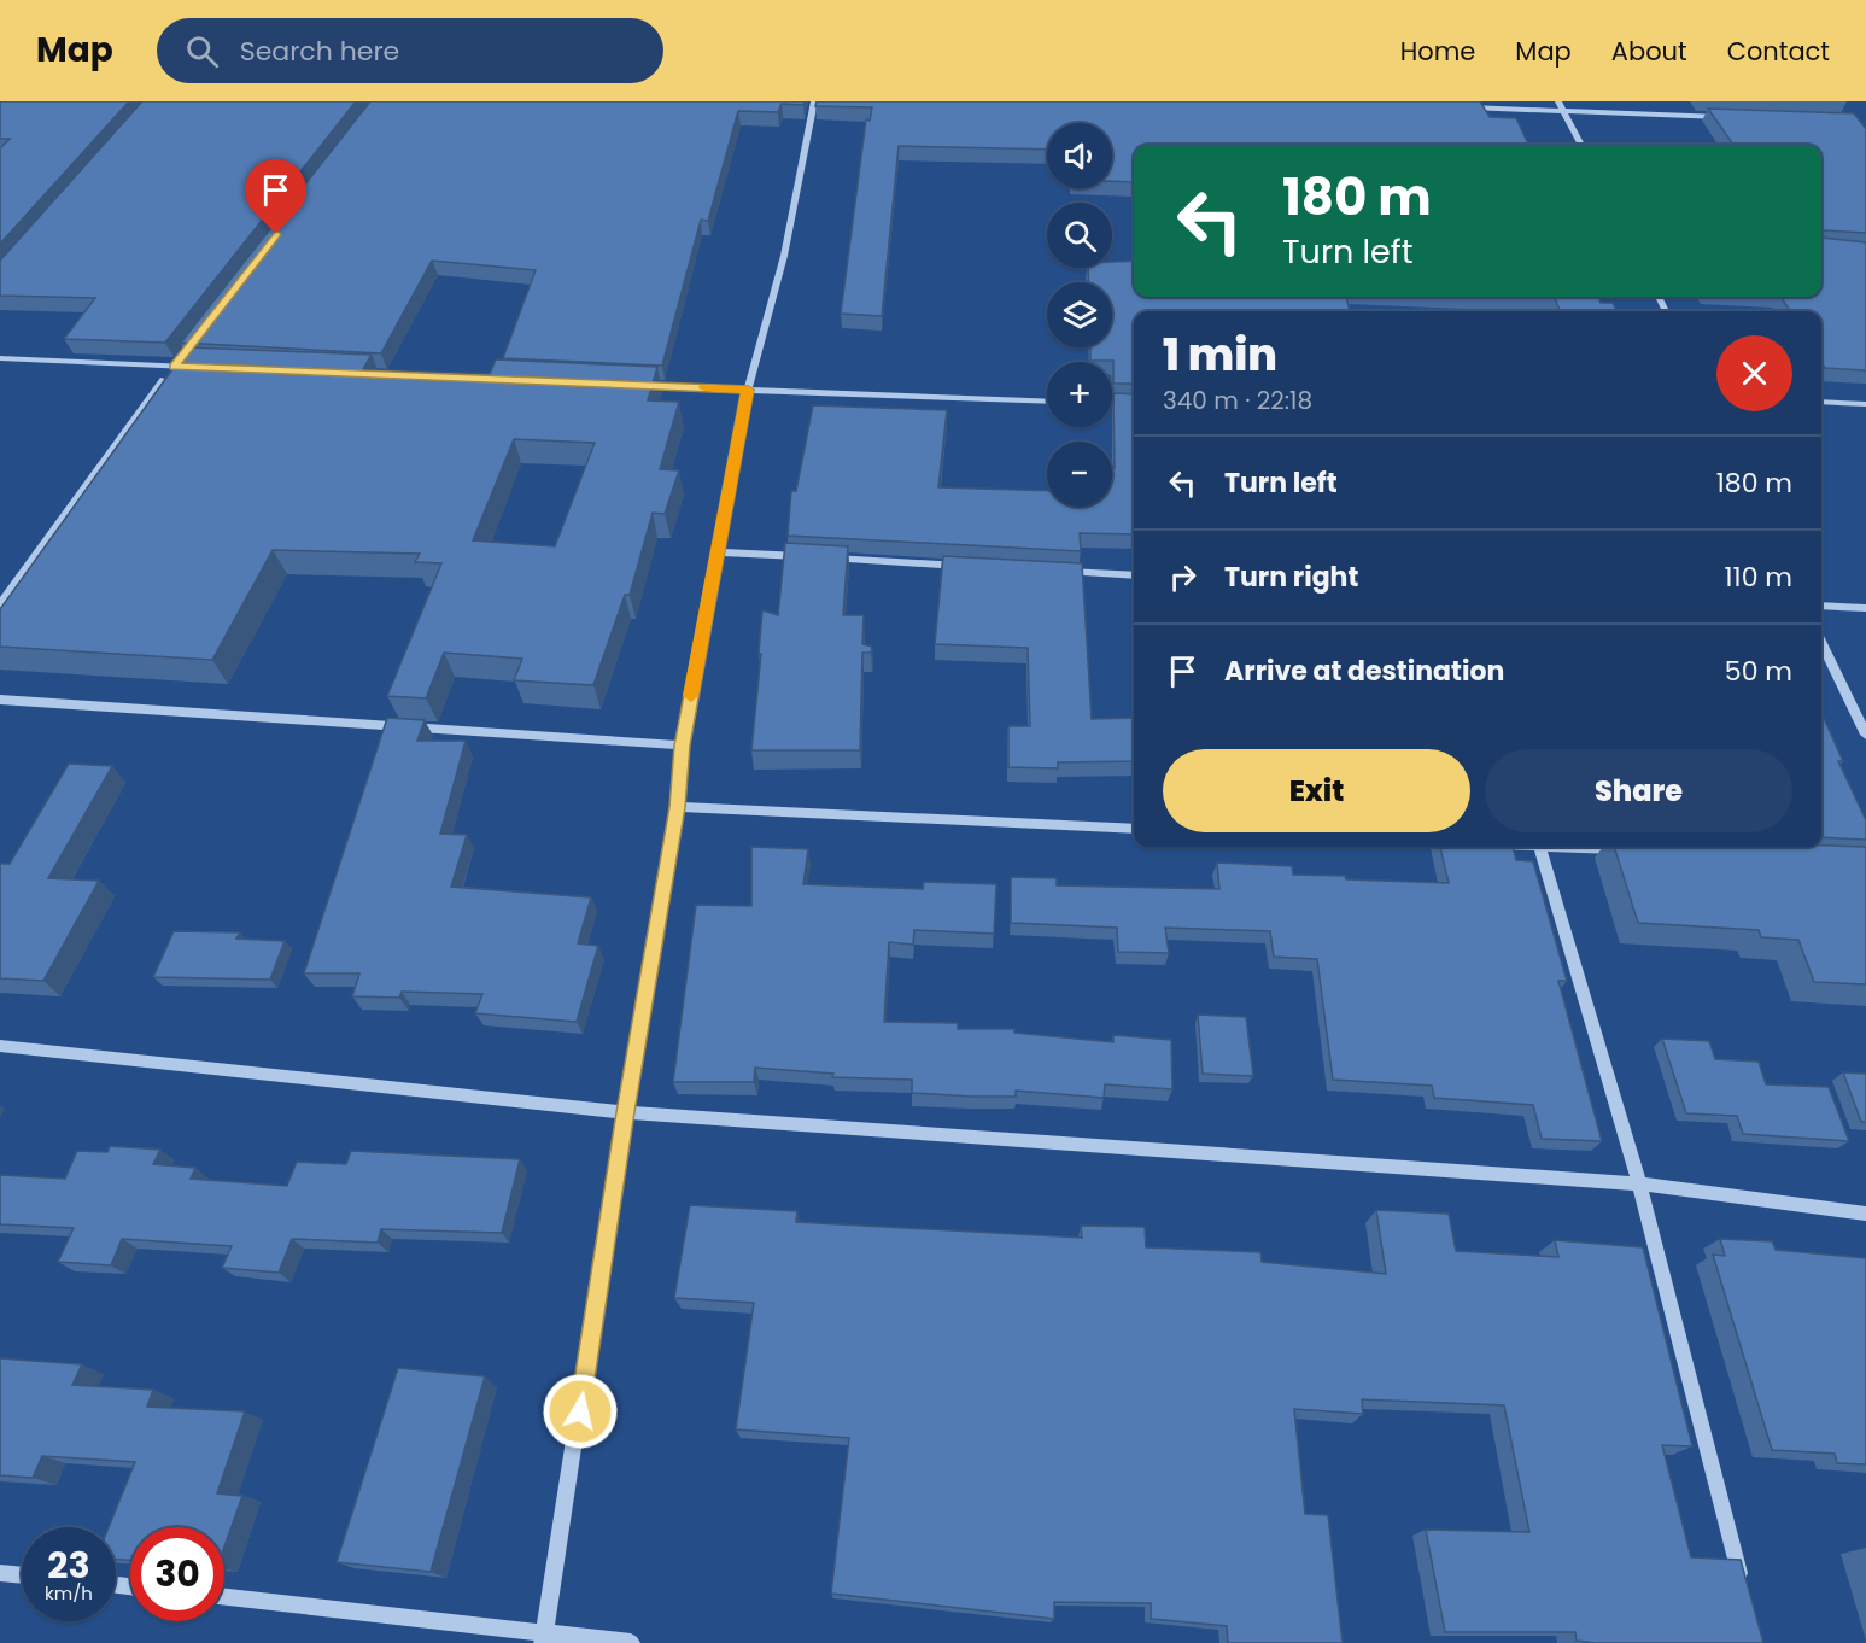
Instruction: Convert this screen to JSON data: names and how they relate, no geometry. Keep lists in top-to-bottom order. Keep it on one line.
{"page":{"header":"Map","search":"Search here","nav":["Home","Map","About","Contact"],"map_buttons":["+","−"],"turn":["180 m","Turn left"],"heading":["1 min","340 m · 22:18"],"list":[{"name":"Turn left","value":"180 m"},{"name":"Turn right","value":"110 m"},{"name":"Arrive at destination","value":"50 m"}],"buttons":["Exit","Share"],"speed":"23 km/h","limit":"30"}}
